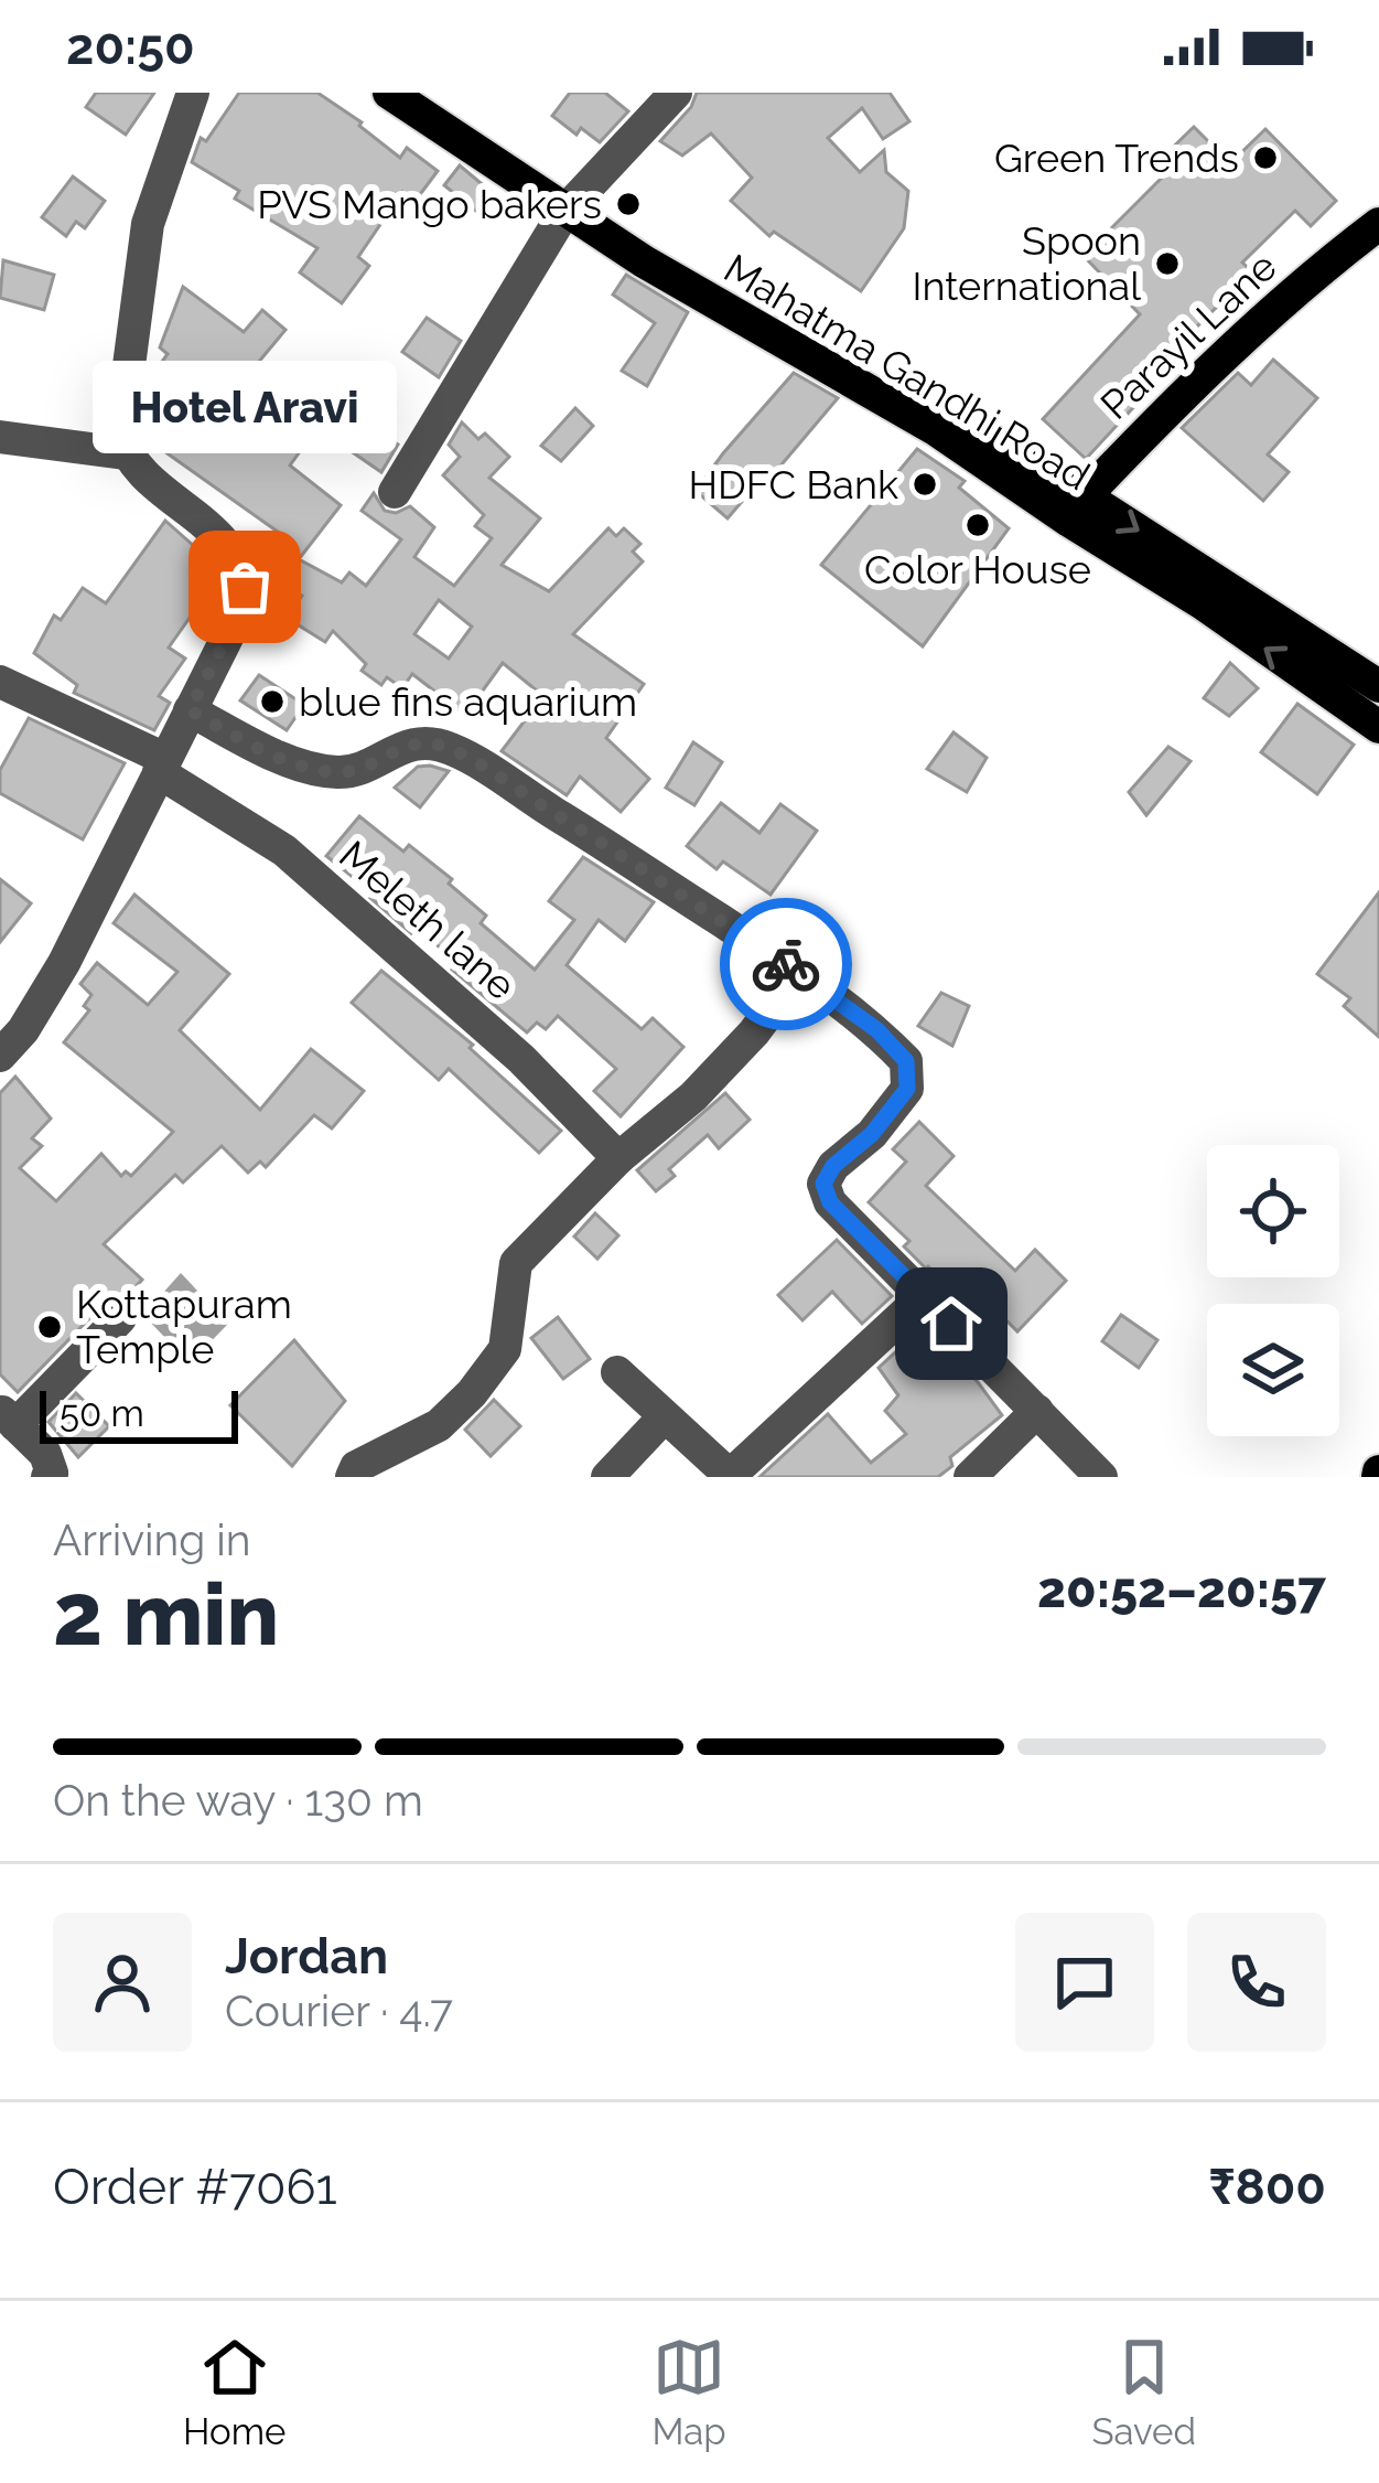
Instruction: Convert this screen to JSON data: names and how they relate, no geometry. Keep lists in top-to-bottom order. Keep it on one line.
{"streets":{"main road":["Parayil Lane","Mahatma Gandhi Road"],"street":["Meleth lane"]},"crossings":[["Parayil Lane","Mahatma Gandhi Road"]],"places":["Green Trends","PVS Mango bakers","Spoon International","HDFC Bank","Color House","Hotel Aravi","blue fins aquarium","Kottapuram Temple"],"scale_bar":"50 m","page":{"status":"20:50","bubble":"Hotel Aravi","scale":"50 m","heading":["2 min","Arriving in","20:52–20:57"],"panel":["Jordan","Courier · 4.7","Order #7061","₹800"],"bar":"On the way · 130 m","tabs":["Home","Map","Saved"]}}
